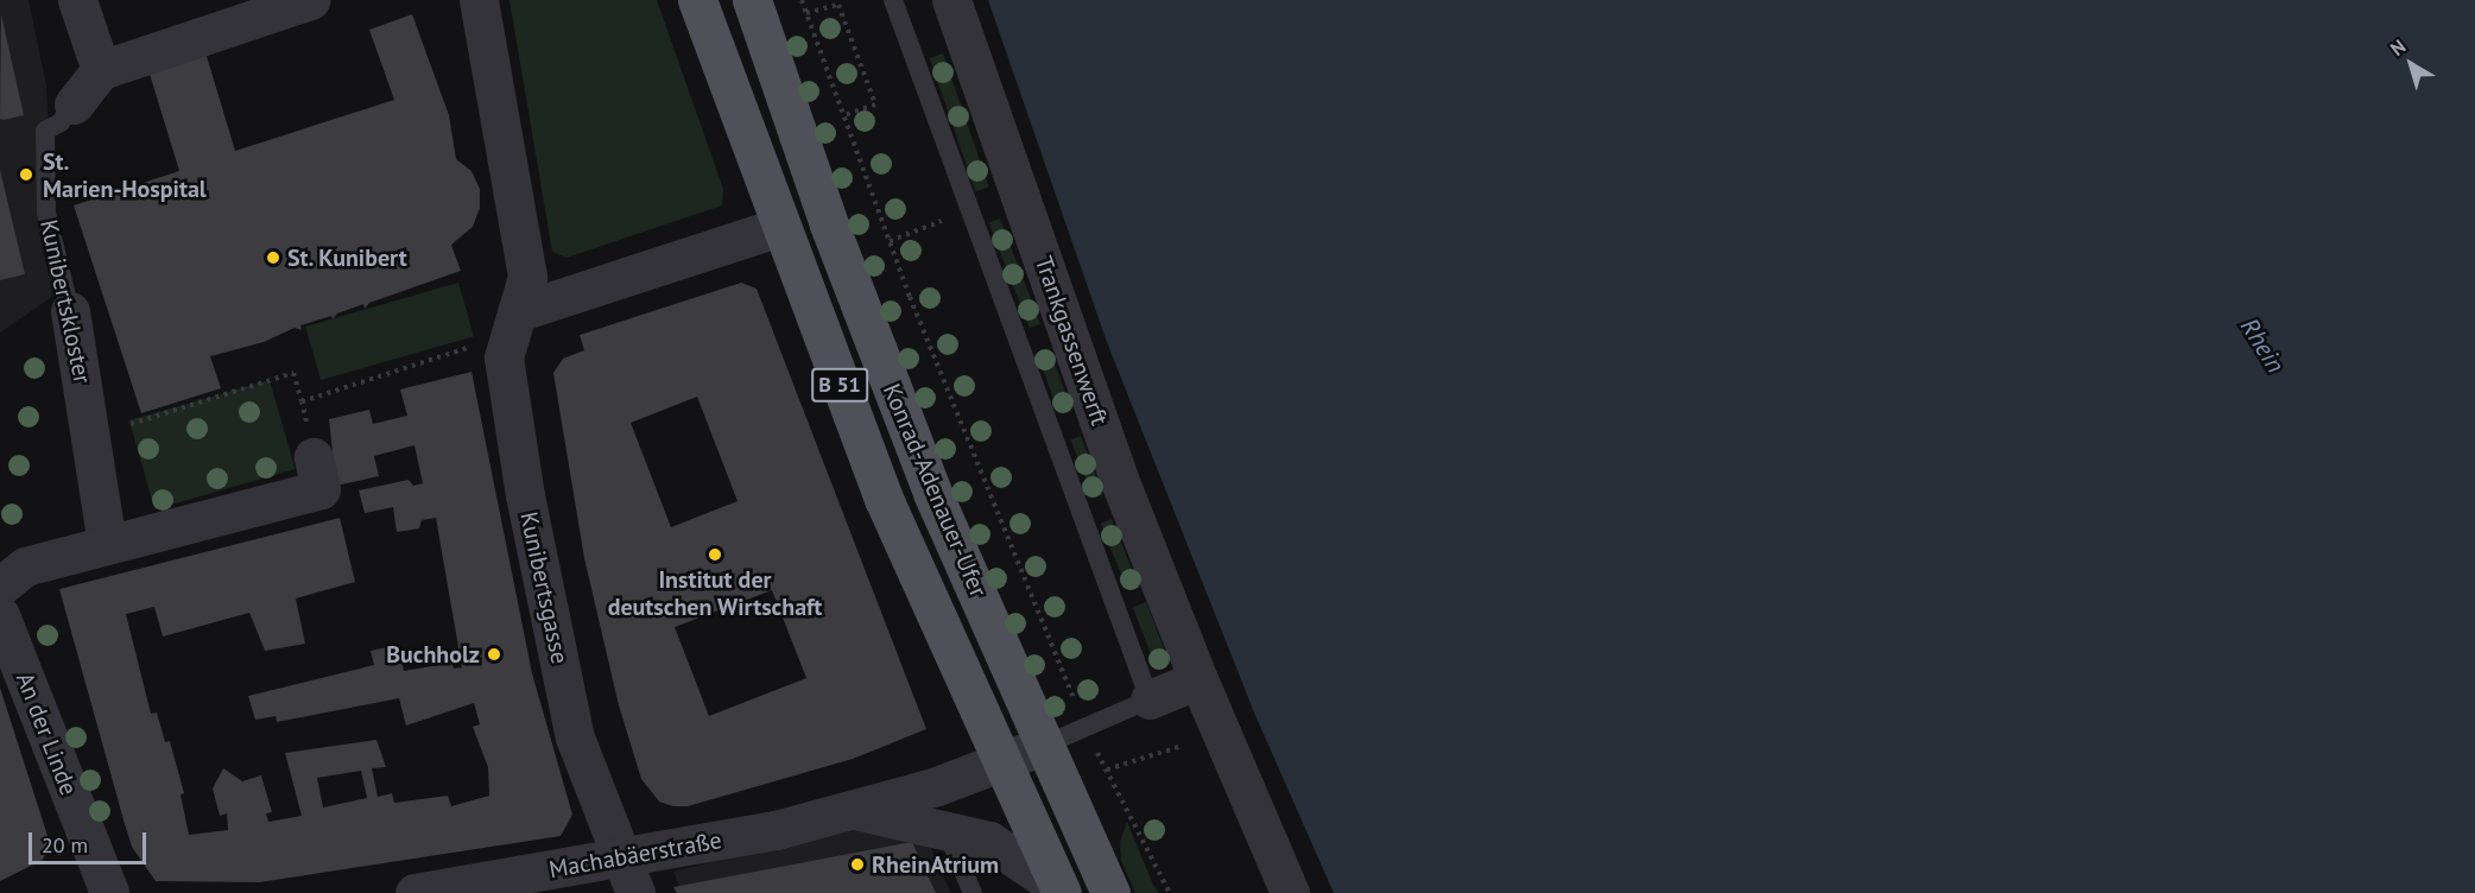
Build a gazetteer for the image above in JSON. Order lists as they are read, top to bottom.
{
  "streets": {
    "main road": ["B 51", "Konrad-Adenauer-Ufer"],
    "street": [
      "Kunibertskloster",
      "Trankgassenwerft",
      "Kunibertsgasse",
      "An der Linde",
      "Machabäerstraße"
    ]
  },
  "crossings": [
    ["Konrad-Adenauer-Ufer", "Machabäerstraße"],
    ["Kunibertsgasse", "Machabäerstraße"]
  ],
  "water": ["Rhein"],
  "places": [
    "St. Marien-Hospital",
    "St. Kunibert",
    "Institut der deutschen Wirtschaft",
    "Buchholz",
    "RheinAtrium"
  ],
  "scale_bar": "20 m",
  "north": "top left"
}
